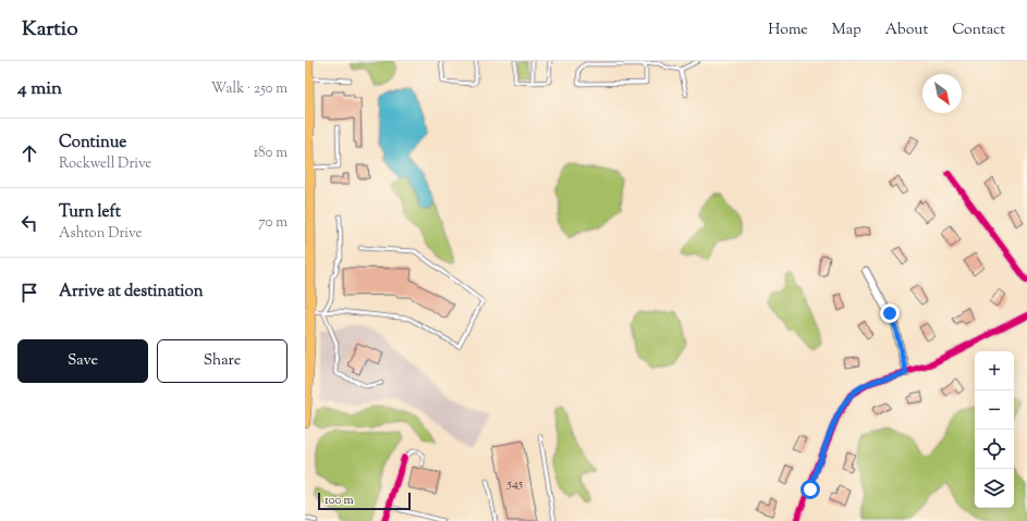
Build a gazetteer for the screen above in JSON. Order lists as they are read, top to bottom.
{
  "house_numbers": ["545"],
  "scale_bar": "100 m",
  "north": "bottom right",
  "page": {
    "header": "Kartio",
    "nav": [
      "Home",
      "Map",
      "About",
      "Contact"
    ],
    "heading": ["4 min", "Walk · 250 m"],
    "list": [
      ["Continue", "Rockwell Drive", "180 m"],
      ["Turn left", "Ashton Drive", "70 m"],
      "Arrive at destination"
    ],
    "buttons": ["Save", "Share"],
    "map_buttons": ["+", "−"],
    "scale": "100 m"
  }
}
